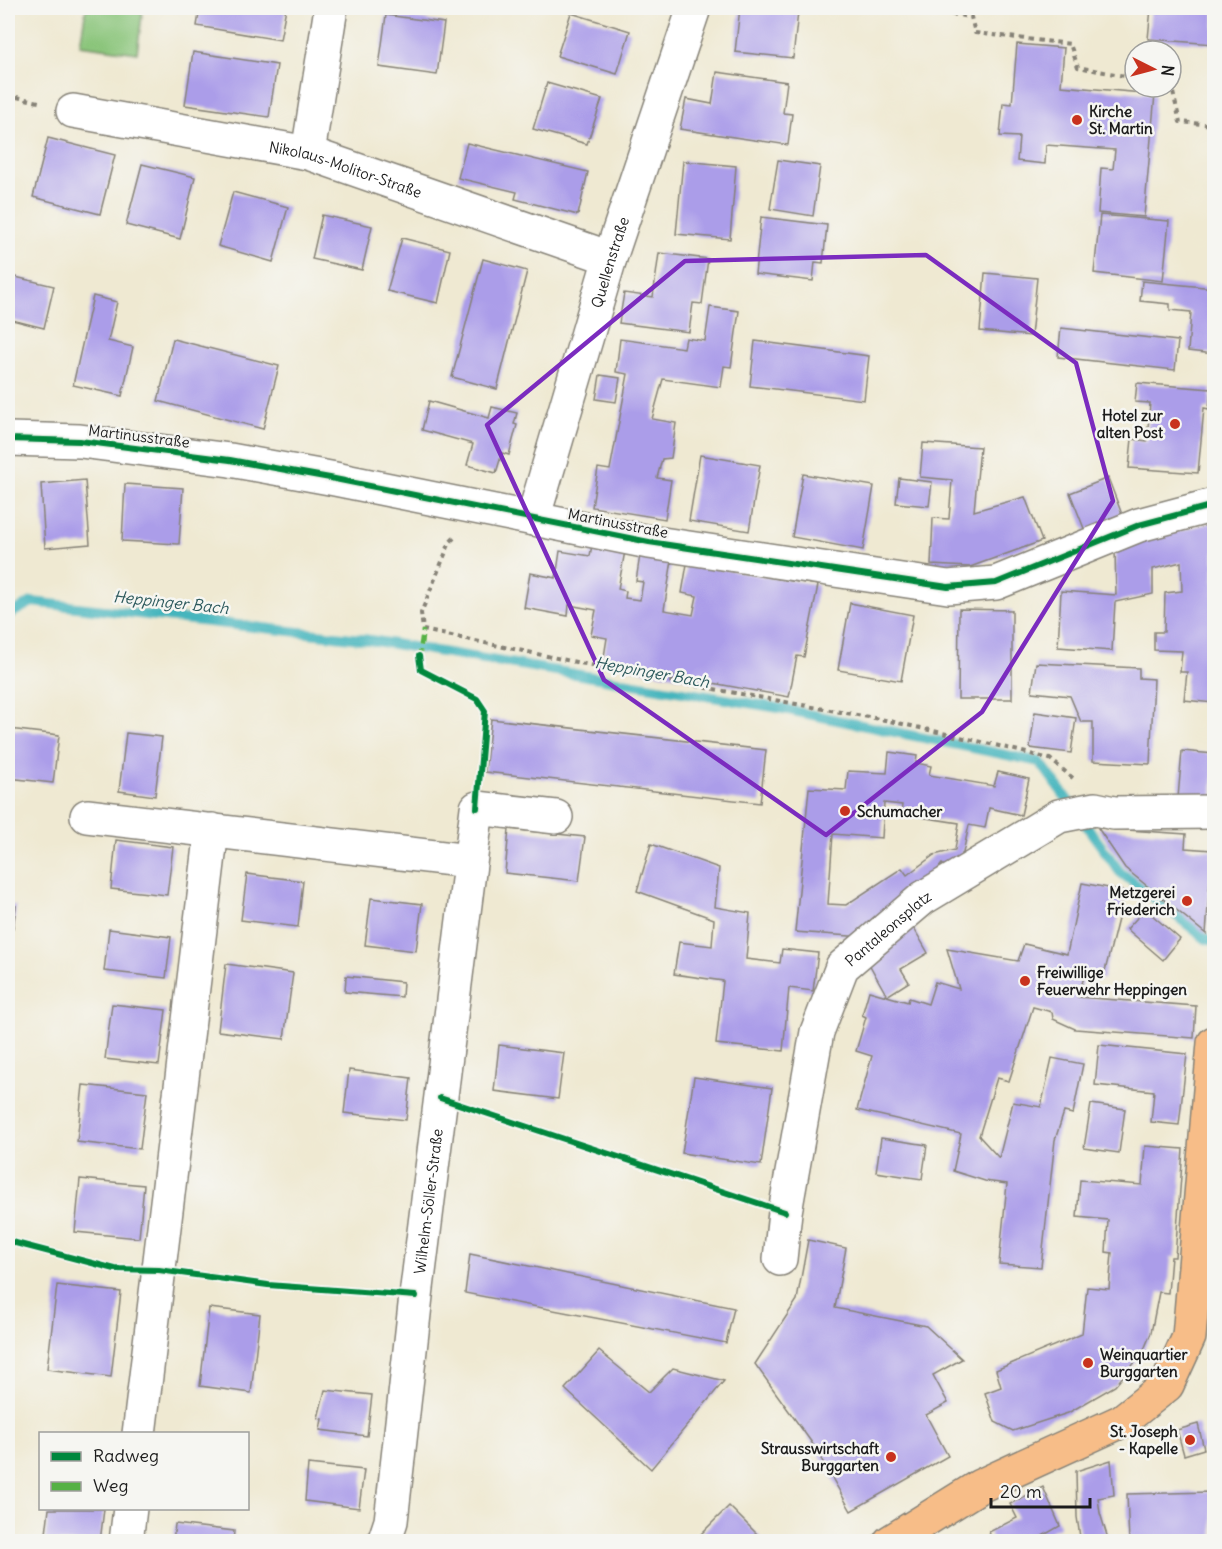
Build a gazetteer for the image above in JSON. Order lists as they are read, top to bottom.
{
  "streets": {
    "street": [
      "Nikolaus-Molitor-Straße",
      "Quellenstraße",
      "Martinusstraße",
      "Pantaleonsplatz",
      "Wilhelm-Söller-Straße"
    ]
  },
  "crossings": [
    ["Nikolaus-Molitor-Straße", "Quellenstraße"],
    ["Quellenstraße", "Martinusstraße"]
  ],
  "water": ["Heppinger Bach"],
  "places": [
    "Kirche St. Martin",
    "Hotel zur alten Post",
    "Schumacher",
    "Metzgerei Friederich",
    "Freiwillige Feuerwehr Heppingen",
    "Weinquartier Burggarten",
    "St. Joseph - Kapelle",
    "Strausswirtschaft Burggarten"
  ],
  "legend": ["Radweg", "Weg"],
  "scale_bar": "20 m",
  "north": "right"
}
